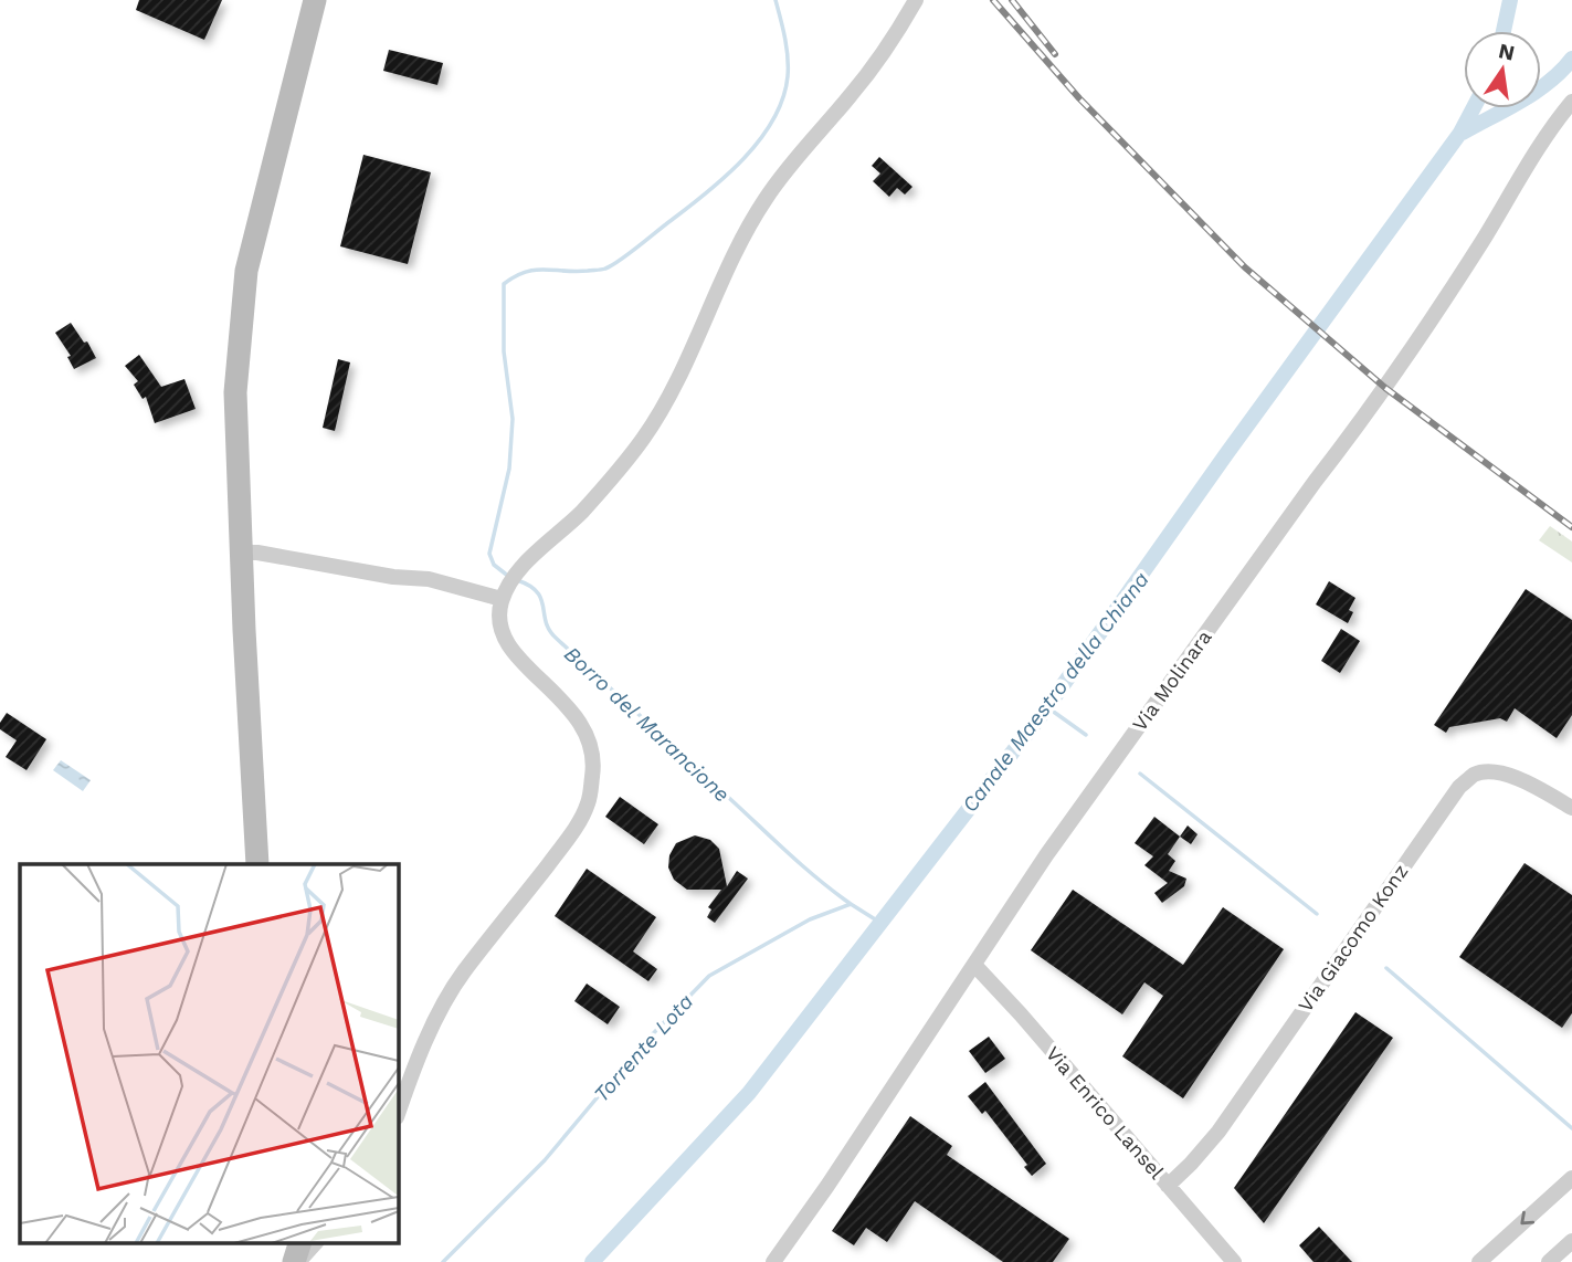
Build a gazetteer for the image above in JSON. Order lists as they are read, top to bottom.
{
  "streets": {
    "street": ["Via Molinara", "Via Giacomo Konz", "Via Enrico Lansel"]
  },
  "crossings": [
    ["Via Molinara", "Via Enrico Lansel"],
    ["Via Giacomo Konz", "Via Enrico Lansel"]
  ],
  "water": ["Canale Maestro della Chiana", "Borro del Marancione", "Torrente Lota"],
  "north": "top"
}
